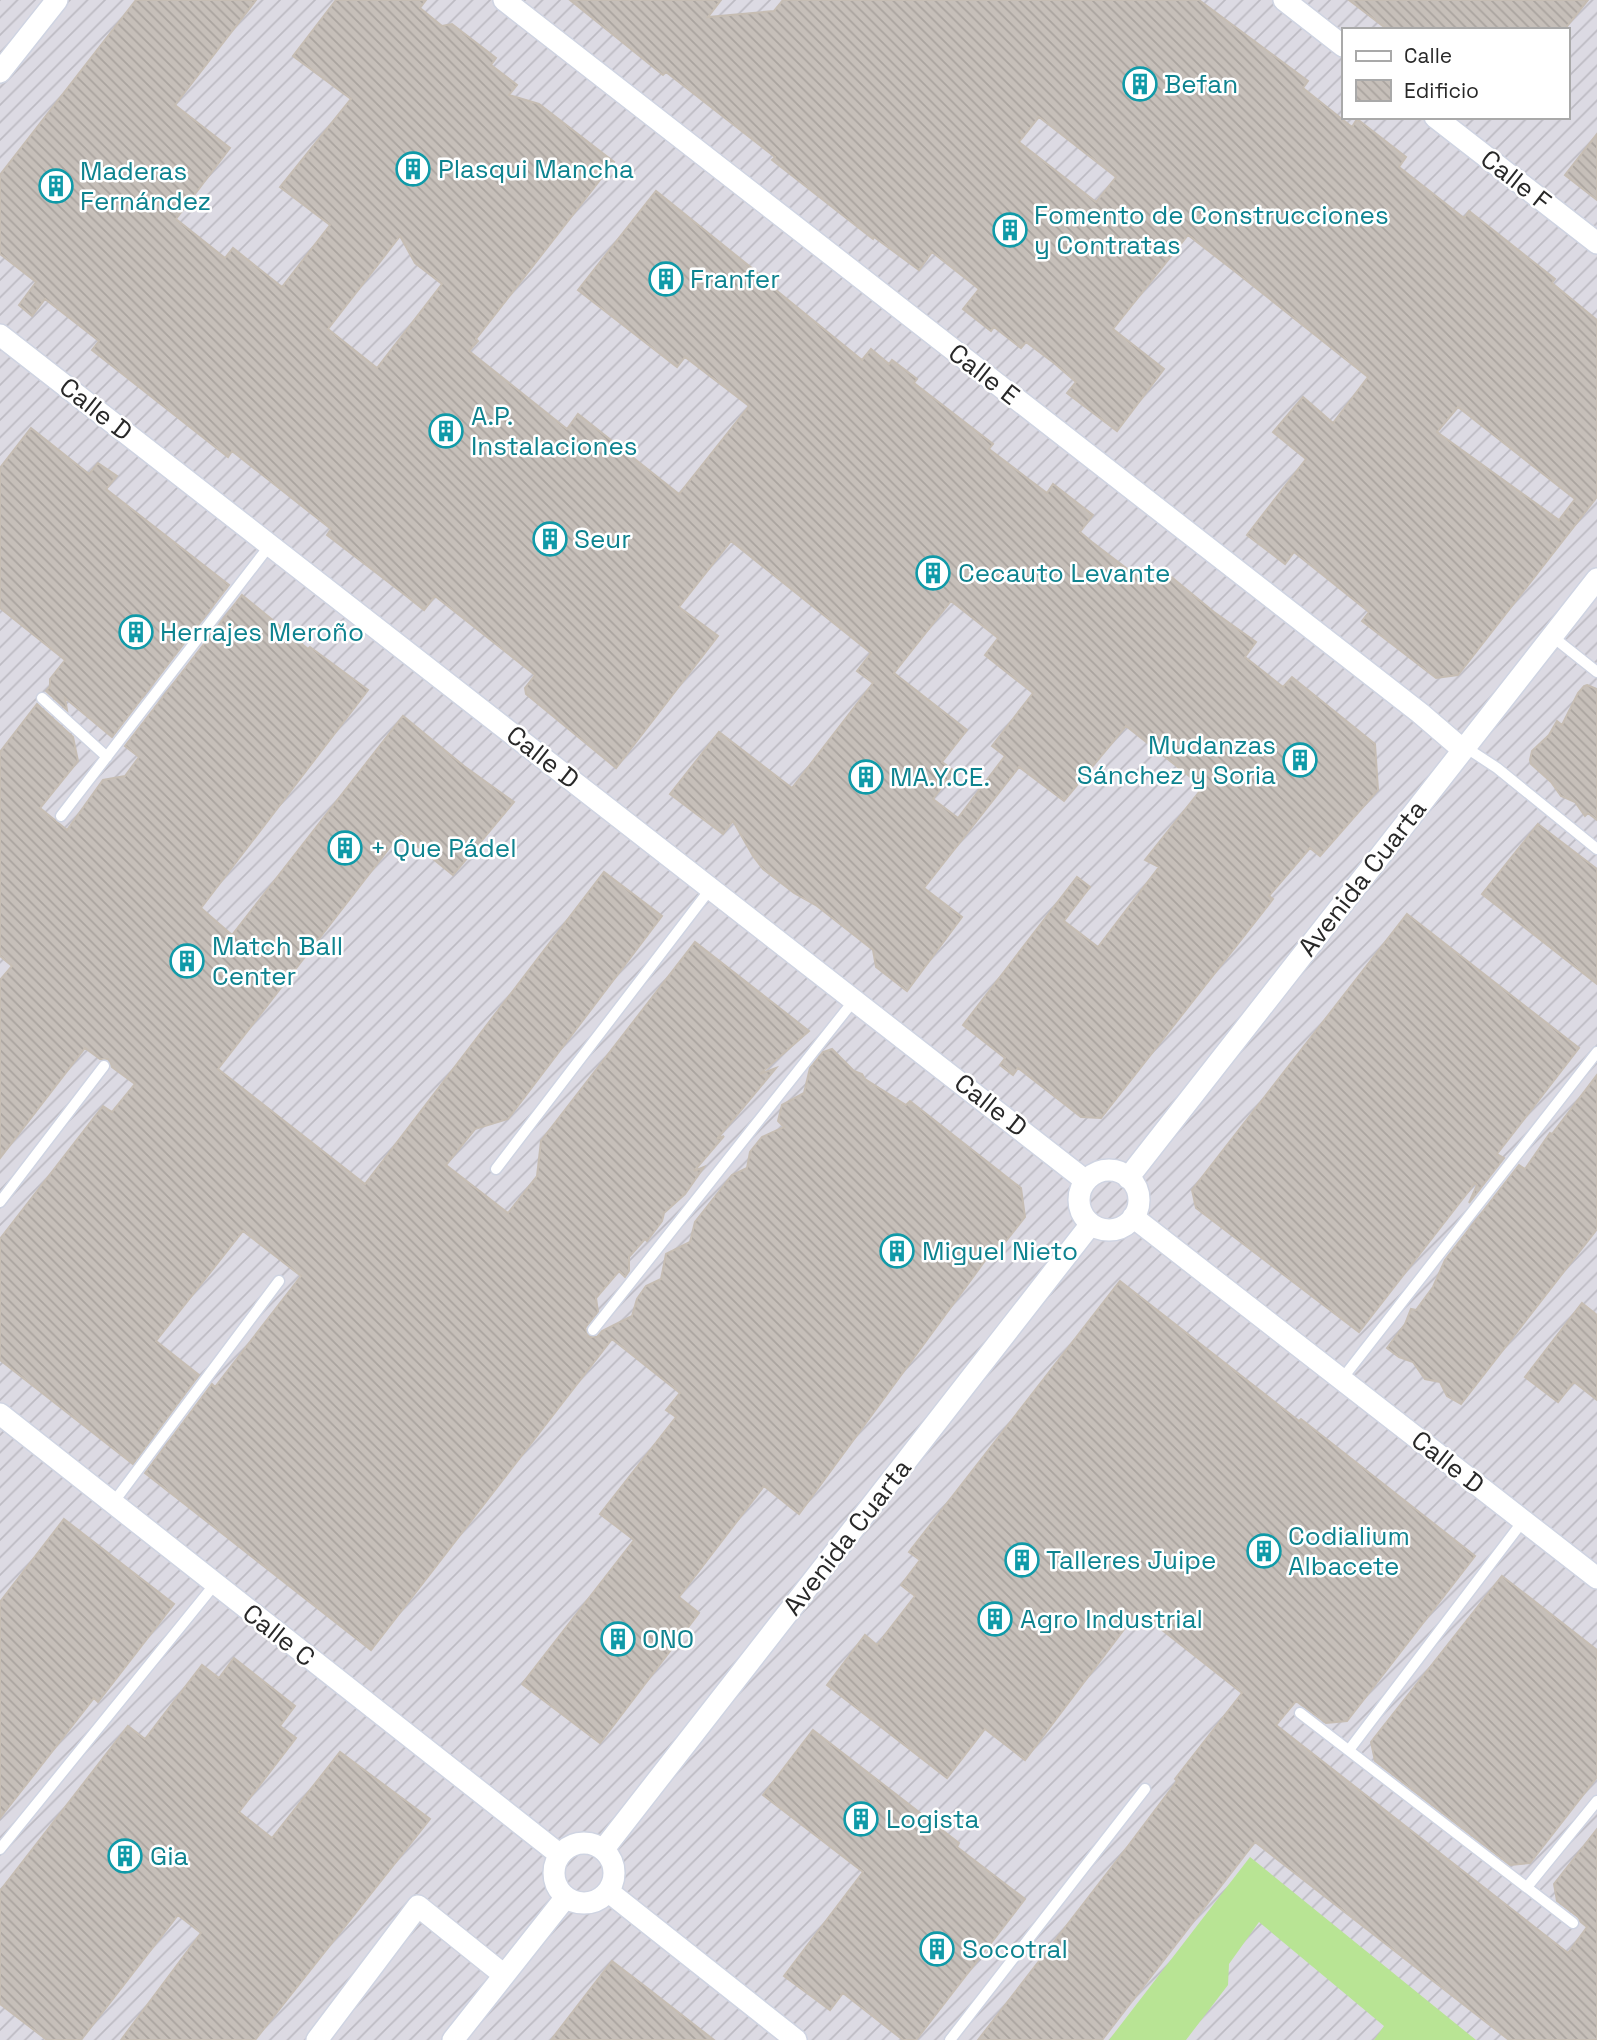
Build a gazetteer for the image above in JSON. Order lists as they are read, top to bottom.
{
  "streets": {
    "street": [
      "Calle F",
      "Calle E",
      "Calle D",
      "Avenida Cuarta",
      "Calle C"
    ]
  },
  "crossings": [
    ["Calle E", "Avenida Cuarta"],
    ["Calle D", "Avenida Cuarta"],
    ["Avenida Cuarta", "Calle C"]
  ],
  "places": {
    "building": [
      "Befan",
      "Plasqui Mancha",
      "Maderas Fernández",
      "Fomento de Construcciones y Contratas",
      "Franfer",
      "A.P. Instalaciones",
      "Seur",
      "Cecauto Levante",
      "Herrajes Meroño",
      "Mudanzas Sánchez y Soria",
      "MA.Y.CE.",
      "+ Que Pádel",
      "Match Ball Center",
      "Miguel Nieto",
      "Codialium Albacete",
      "Talleres Juipe",
      "Agro Industrial",
      "ONO",
      "Logista",
      "Gia",
      "Socotral"
    ]
  },
  "legend": ["Calle", "Edificio"]
}
